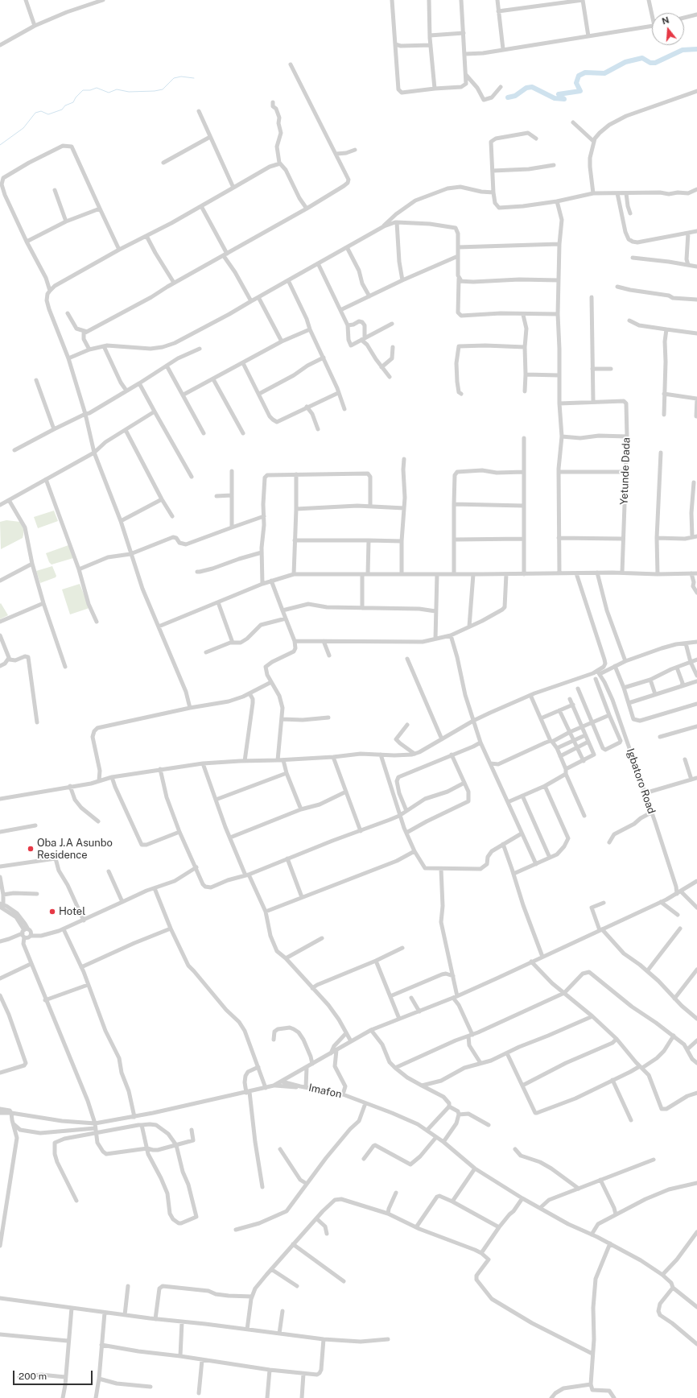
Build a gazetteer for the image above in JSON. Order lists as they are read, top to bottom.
{
  "streets": {
    "street": ["Yetunde Dada", "Igbatoro Road", "Imafon"]
  },
  "places": ["Oba J.A Asunbo Residence", "Hotel"],
  "scale_bar": "200 m",
  "north": "top"
}
